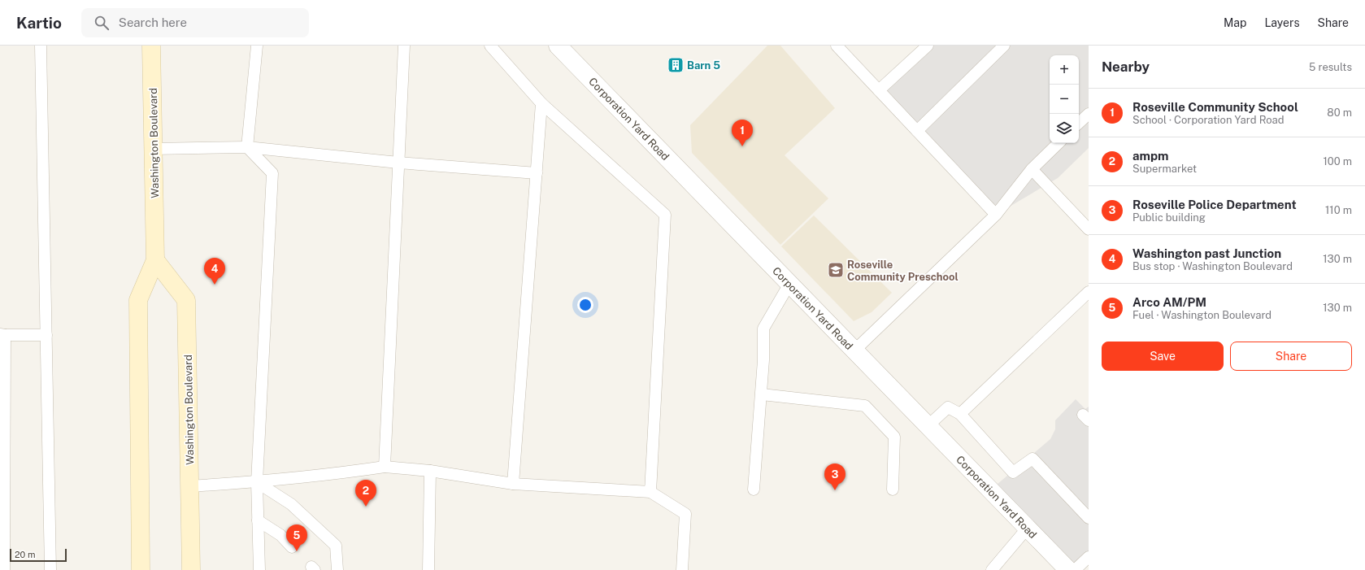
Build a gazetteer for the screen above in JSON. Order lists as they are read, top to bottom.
{
  "streets": {
    "main road": ["Washington Boulevard"],
    "street": ["Corporation Yard Road"]
  },
  "places": {
    "building": ["Barn 5"],
    "school or university": ["Roseville Community Preschool"]
  },
  "scale_bar": "20 m",
  "page": {
    "header": "Kartio",
    "search": "Search here",
    "nav": ["Map", "Layers", "Share"],
    "heading": ["Nearby", "5 results"],
    "map_buttons": ["+", "−"],
    "list": [
      {
        "mark": "1",
        "name": "Roseville Community School",
        "note": "School · Corporation Yard Road",
        "value": "80 m"
      },
      {
        "mark": "2",
        "name": "ampm",
        "note": "Supermarket",
        "value": "100 m"
      },
      {
        "mark": "3",
        "name": "Roseville Police Department",
        "note": "Public building",
        "value": "110 m"
      },
      {
        "mark": "4",
        "name": "Washington past Junction",
        "note": "Bus stop · Washington Boulevard",
        "value": "130 m"
      },
      {
        "mark": "5",
        "name": "Arco AM/PM",
        "note": "Fuel · Washington Boulevard",
        "value": "130 m"
      }
    ],
    "pins": [
      "1",
      "4",
      "3",
      "2",
      "5"
    ],
    "buttons": ["Save", "Share"],
    "scale": "20 m"
  }
}
